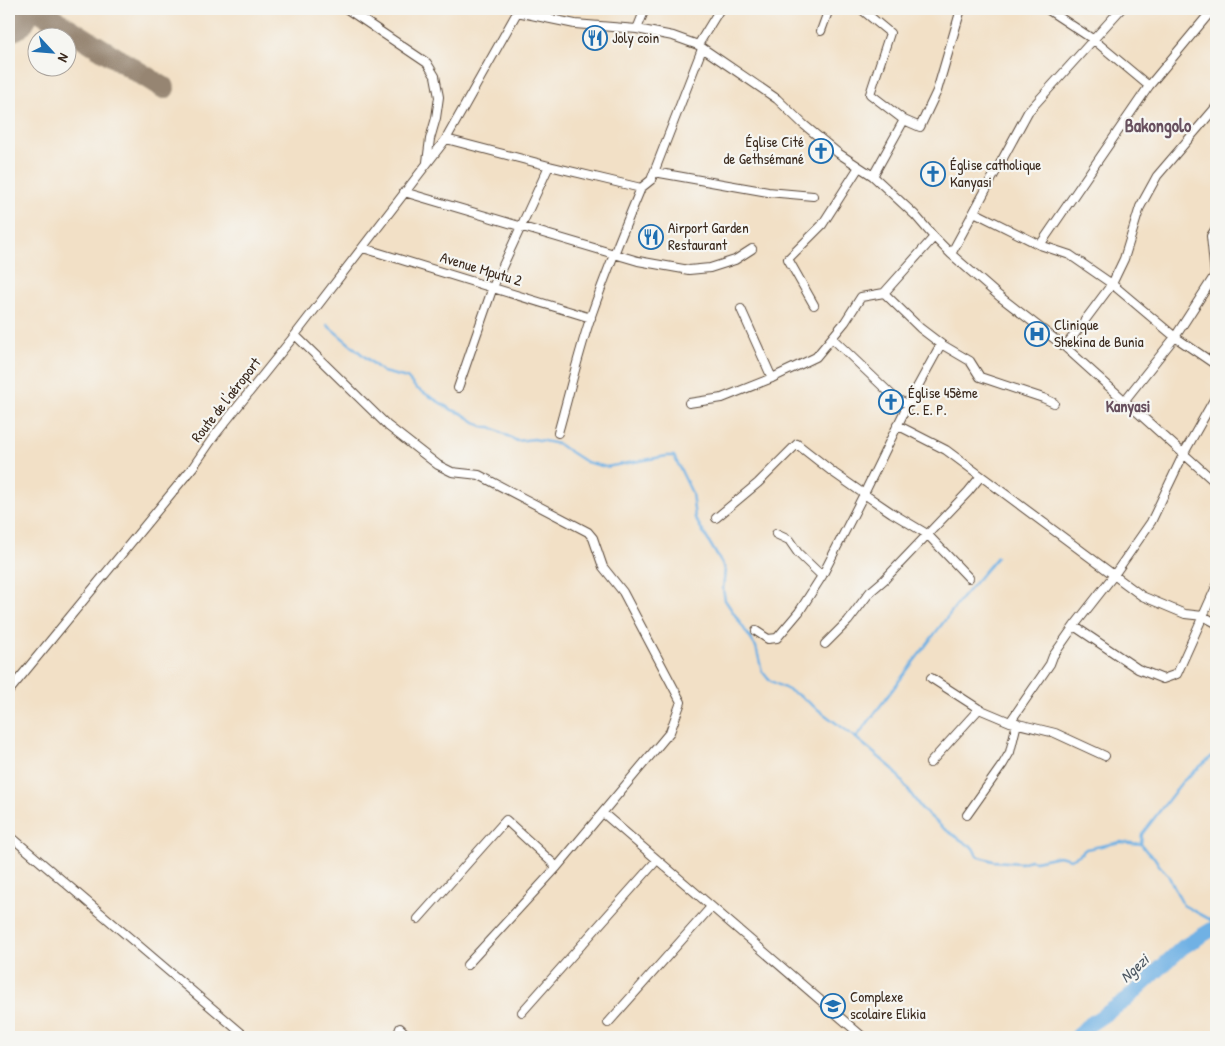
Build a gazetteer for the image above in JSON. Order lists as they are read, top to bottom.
{
  "streets": {
    "street": ["Avenue Mputu 2", "Route de l'aéroport"]
  },
  "crossings": [
    ["Avenue Mputu 2", "Route de l'aéroport"]
  ],
  "districts": ["Bakongolo", "Kanyasi"],
  "water": ["Ngezi"],
  "places": {
    "restaurant": ["Joly coin", "Airport Garden Restaurant"],
    "church": ["Église Cité de Gethsémané", "Église catholique Kanyasi", "Église 45ème C. E. P."],
    "hospital": ["Clinique Shekina de Bunia"],
    "school or university": ["Complexe scolaire Elikia"]
  },
  "north": "bottom right"
}
